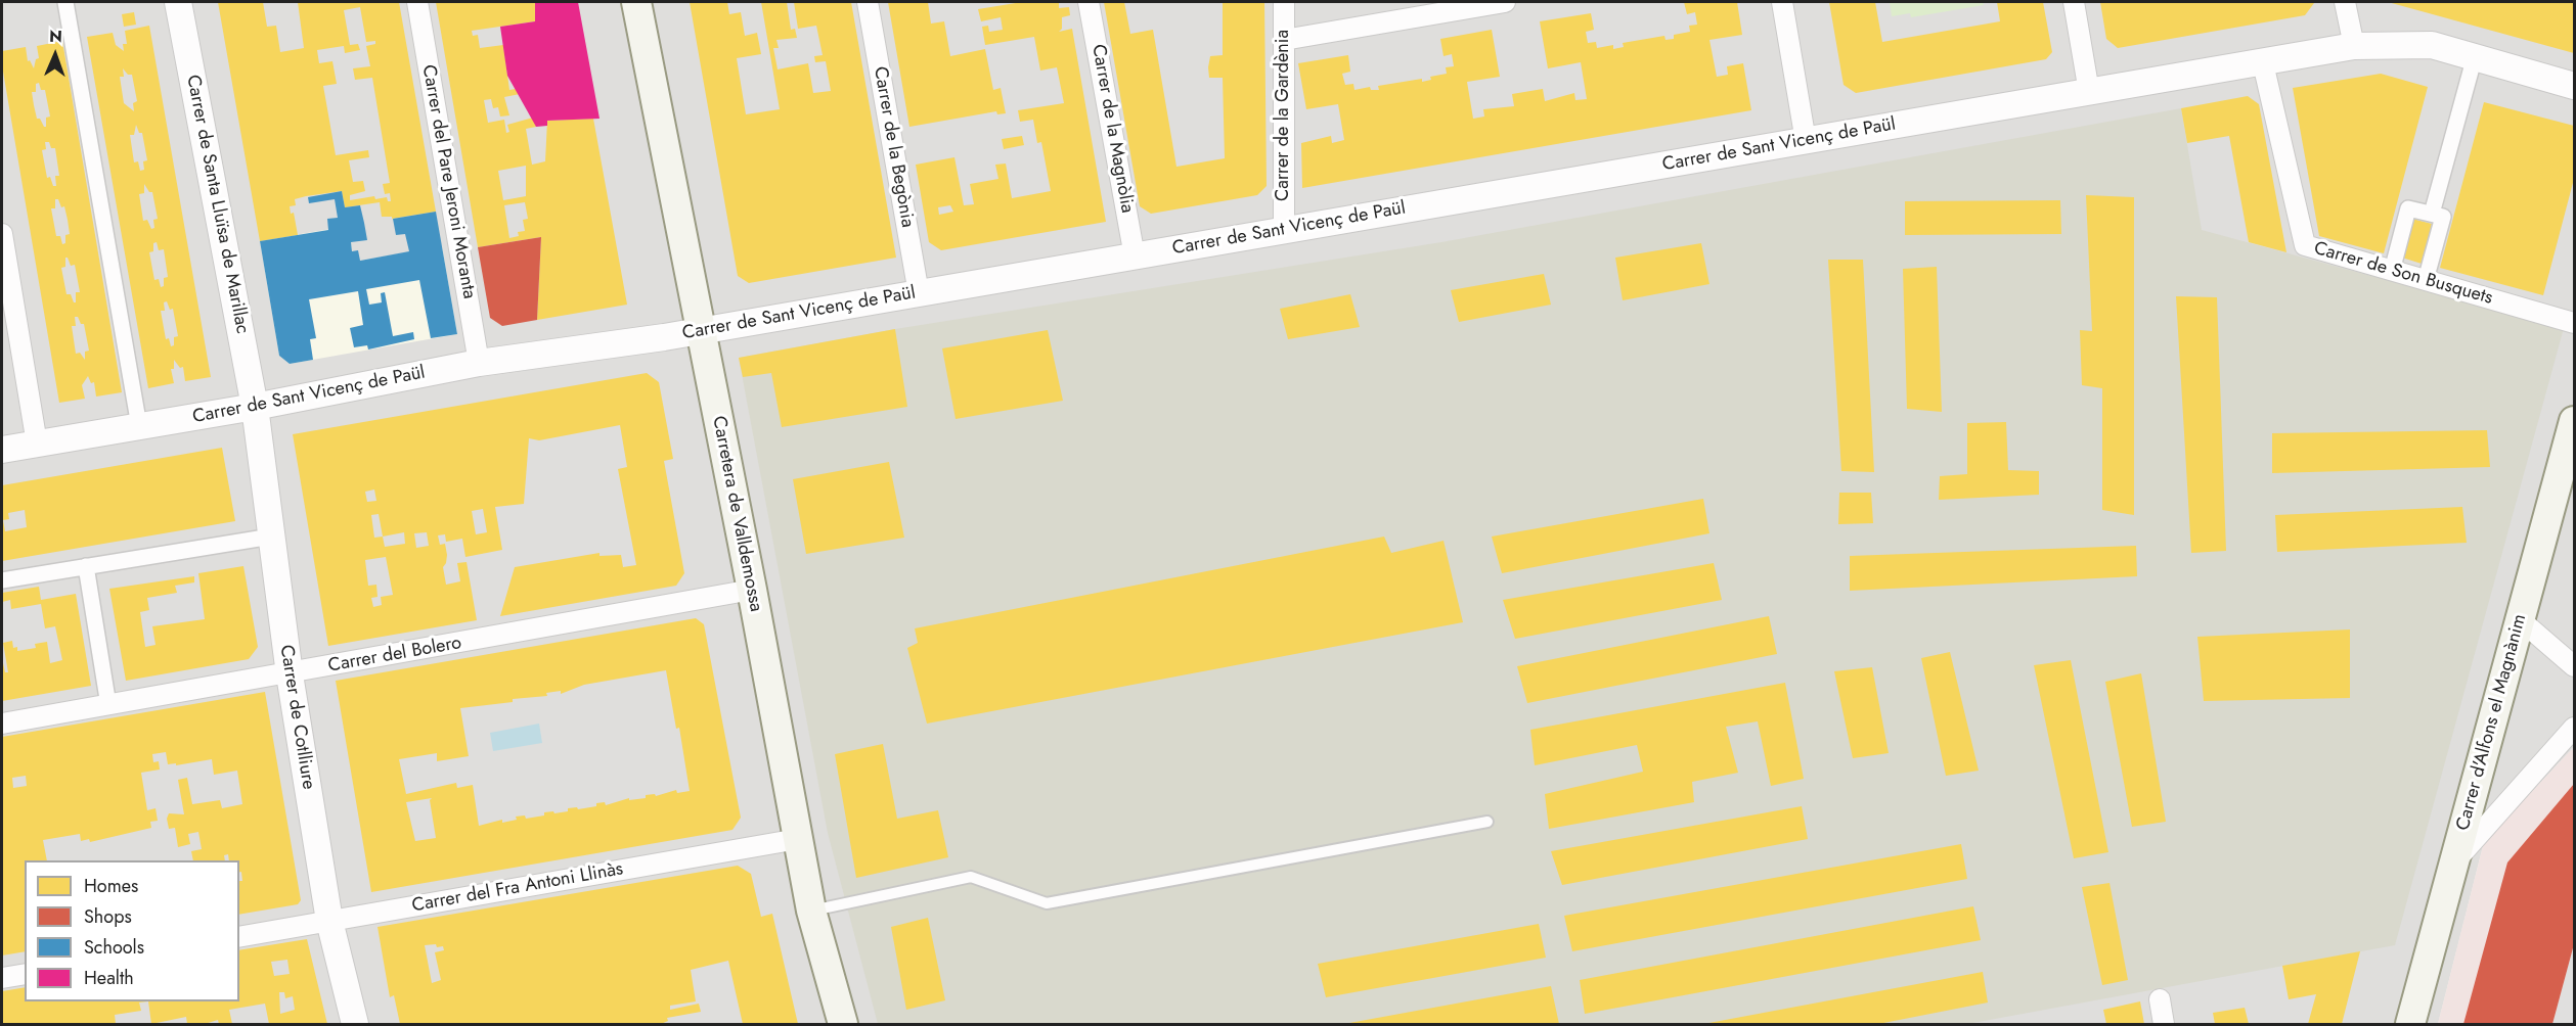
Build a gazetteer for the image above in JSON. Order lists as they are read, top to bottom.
{
  "streets": {
    "main road": ["Carretera de Valldemossa", "Carrer d'Alfons el Magnànim"],
    "street": [
      "Carrer de la Gardènia",
      "Carrer de la Magnòlia",
      "Carrer de Sant Vicenç de Paül",
      "Carrer de la Begònia",
      "Carrer del Pare Jeroni Moranta",
      "Carrer de Santa Lluïsa de Marillac",
      "Carrer de Son Busquets",
      "Carrer del Bolero",
      "Carrer de Cotlliure",
      "Carrer del Fra Antoni Llinàs"
    ]
  },
  "crossings": [
    ["Carrer de la Gardènia", "Carrer de Sant Vicenç de Paül"],
    ["Carrer de la Magnòlia", "Carrer de Sant Vicenç de Paül"],
    ["Carrer de Sant Vicenç de Paül", "Carrer de la Begònia"],
    ["Carrer de Sant Vicenç de Paül", "Carrer del Pare Jeroni Moranta"],
    ["Carrer de Sant Vicenç de Paül", "Carrer de Santa Lluïsa de Marillac"],
    ["Carrer de Sant Vicenç de Paül", "Carrer de Son Busquets"],
    ["Carrer de Sant Vicenç de Paül", "Carretera de Valldemossa"],
    ["Carrer de Sant Vicenç de Paül", "Carrer de Cotlliure"],
    ["Carrer de Santa Lluïsa de Marillac", "Carrer de Cotlliure"],
    ["Carretera de Valldemossa", "Carrer del Bolero"],
    ["Carretera de Valldemossa", "Carrer del Fra Antoni Llinàs"],
    ["Carrer del Bolero", "Carrer de Cotlliure"],
    ["Carrer de Cotlliure", "Carrer del Fra Antoni Llinàs"]
  ],
  "legend": [
    "Homes",
    "Shops",
    "Schools",
    "Health"
  ],
  "north": "top"
}
